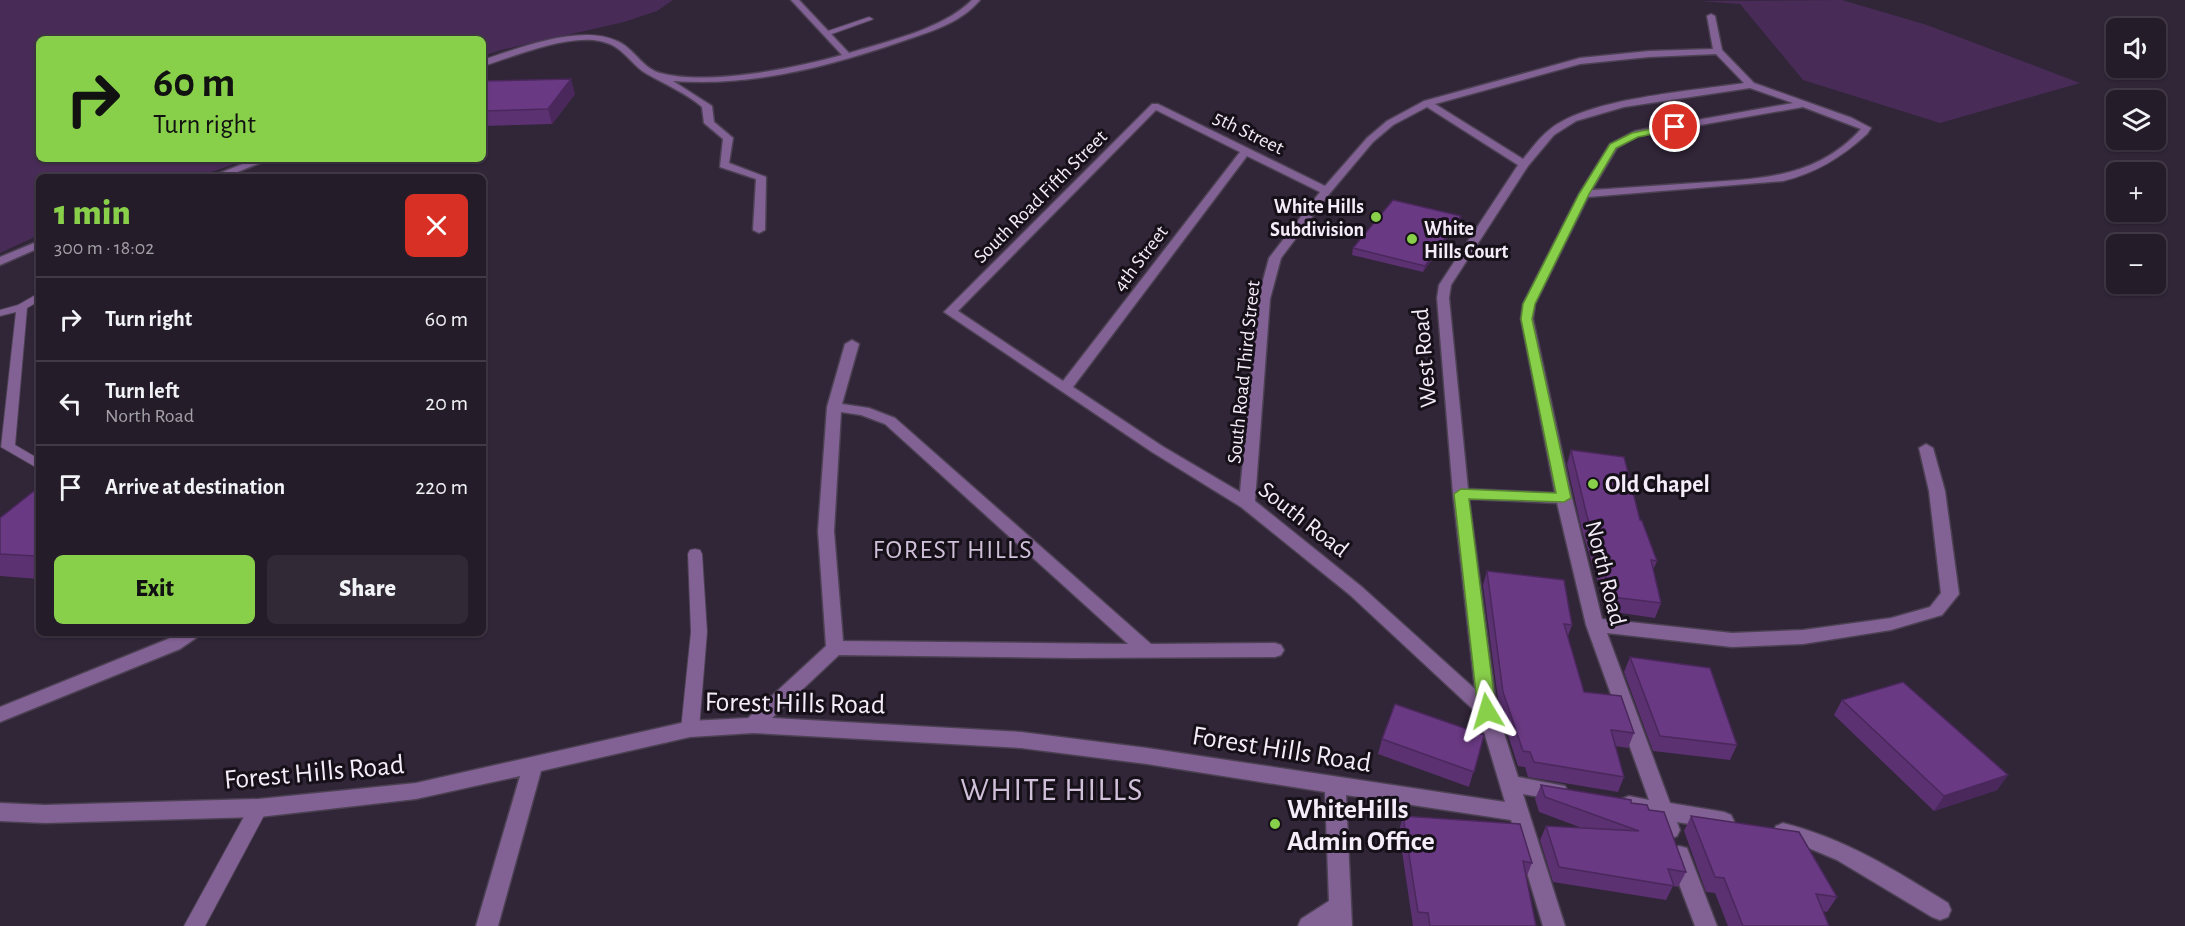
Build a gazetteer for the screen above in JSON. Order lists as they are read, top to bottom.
{
  "streets": {
    "street": [
      "5th Street",
      "South Road Fifth Street",
      "4th Street",
      "West Road",
      "South Road Third Street",
      "South Road",
      "North Road",
      "Forest Hills Road"
    ]
  },
  "crossings": [
    ["5th Street", "South Road Fifth Street"],
    ["5th Street", "4th Street"],
    ["5th Street", "South Road Third Street"],
    ["South Road Fifth Street", "South Road"],
    ["4th Street", "South Road"],
    ["West Road", "South Road"],
    ["West Road", "Forest Hills Road"],
    ["South Road Third Street", "South Road"]
  ],
  "districts": ["FOREST HILLS", "WHITE HILLS"],
  "places": [
    "White Hills Subdivision",
    "White Hills Court",
    "Old Chapel",
    "WhiteHills Admin Office"
  ],
  "page": {
    "map_buttons": ["+", "−"],
    "turn": ["60 m", "Turn right"],
    "heading": ["1 min", "300 m · 18:02"],
    "list": [
      {
        "name": "Turn right",
        "value": "60 m"
      },
      {
        "name": "Turn left",
        "note": "North Road",
        "value": "20 m"
      },
      {
        "name": "Arrive at destination",
        "value": "220 m"
      }
    ],
    "buttons": ["Exit", "Share"]
  }
}
